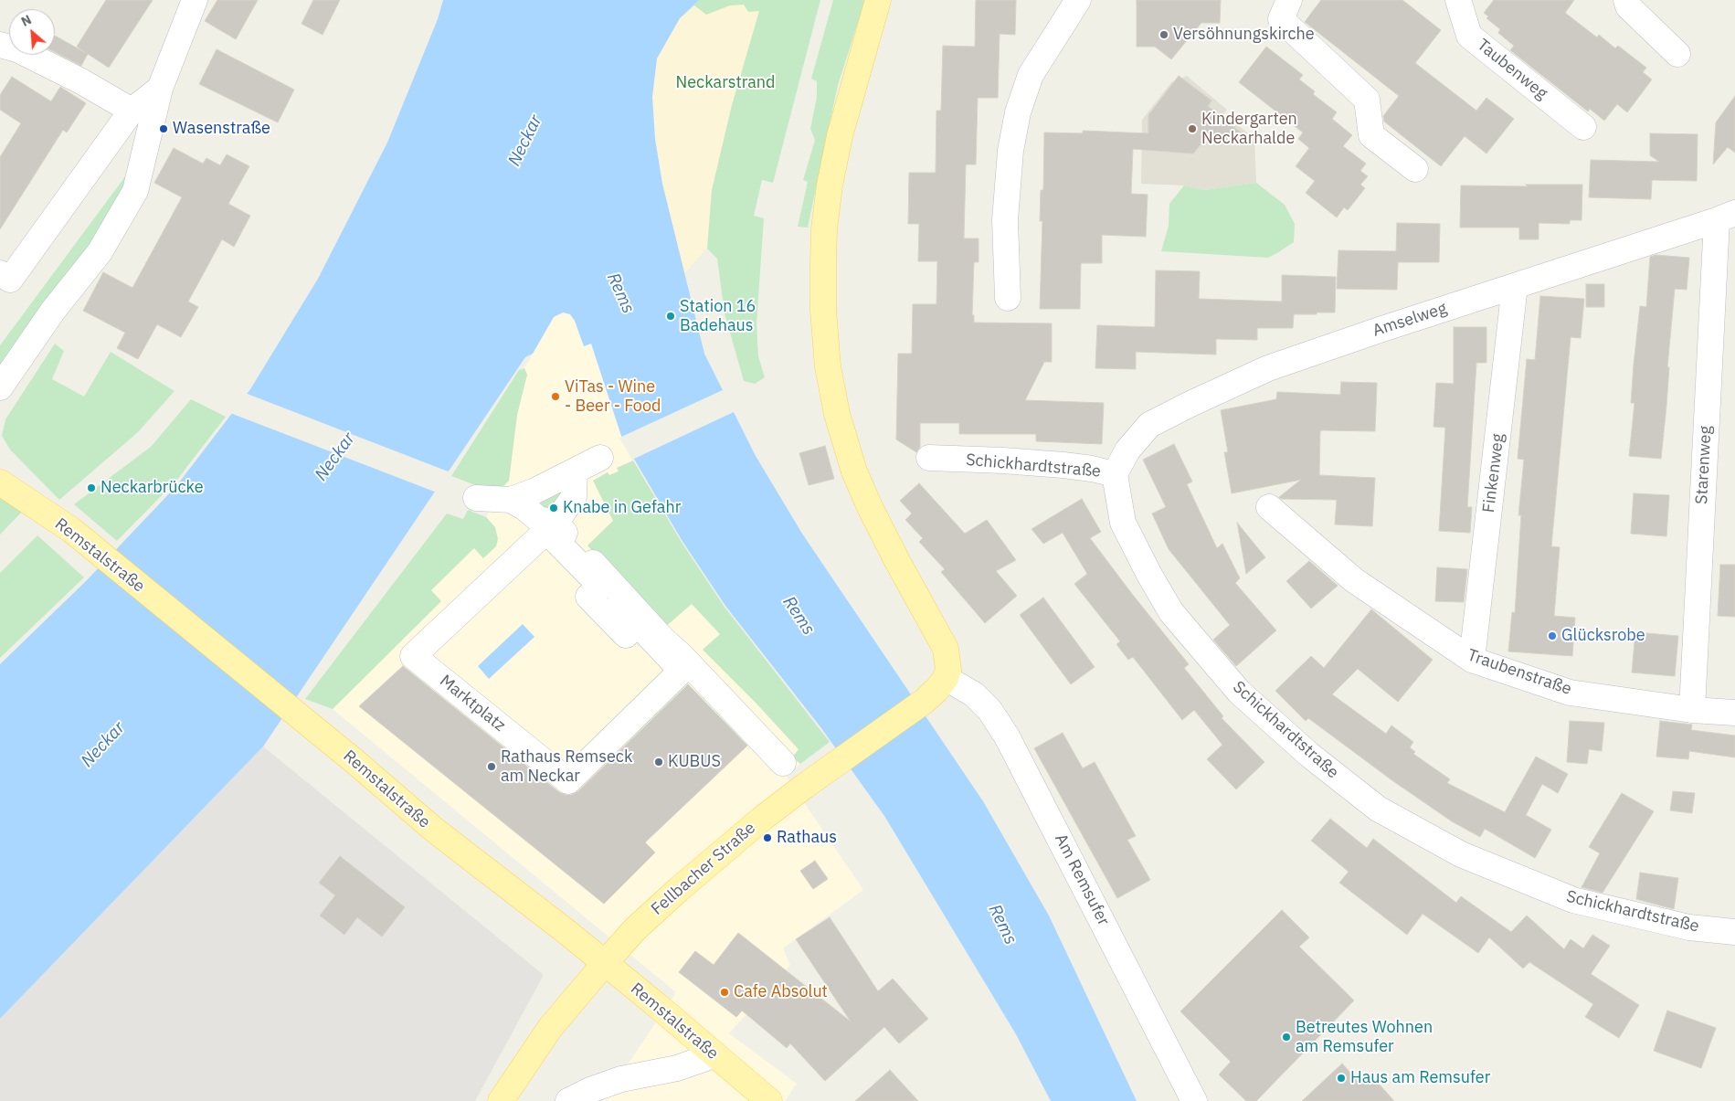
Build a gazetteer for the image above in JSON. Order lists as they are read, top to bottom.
{
  "streets": {
    "main road": ["Remstalstraße", "Fellbacher Straße"],
    "street": [
      "Taubenweg",
      "Amselweg",
      "Starenweg",
      "Schickhardtstraße",
      "Finkenweg",
      "Traubenstraße",
      "Marktplatz",
      "Am Remsufer"
    ]
  },
  "crossings": [
    ["Amselweg", "Starenweg"],
    ["Amselweg", "Schickhardtstraße"],
    ["Amselweg", "Finkenweg"],
    ["Starenweg", "Traubenstraße"],
    ["Finkenweg", "Traubenstraße"],
    ["Remstalstraße", "Fellbacher Straße"],
    ["Fellbacher Straße", "Am Remsufer"]
  ],
  "water": ["Neckar", "Rems"],
  "parks": ["Neckarstrand"],
  "places": [
    "Versöhnungskirche",
    "Wasenstraße",
    "Kindergarten Neckarhalde",
    "Station 16 Badehaus",
    "ViTas - Wine - Beer - Food",
    "Neckarbrücke",
    "Knabe in Gefahr",
    "Glücksrobe",
    "KUBUS",
    "Rathaus Remseck am Neckar",
    "Rathaus",
    "Cafe Absolut",
    "Betreutes Wohnen am Remsufer",
    "Haus am Remsufer"
  ],
  "north": "top left"
}
